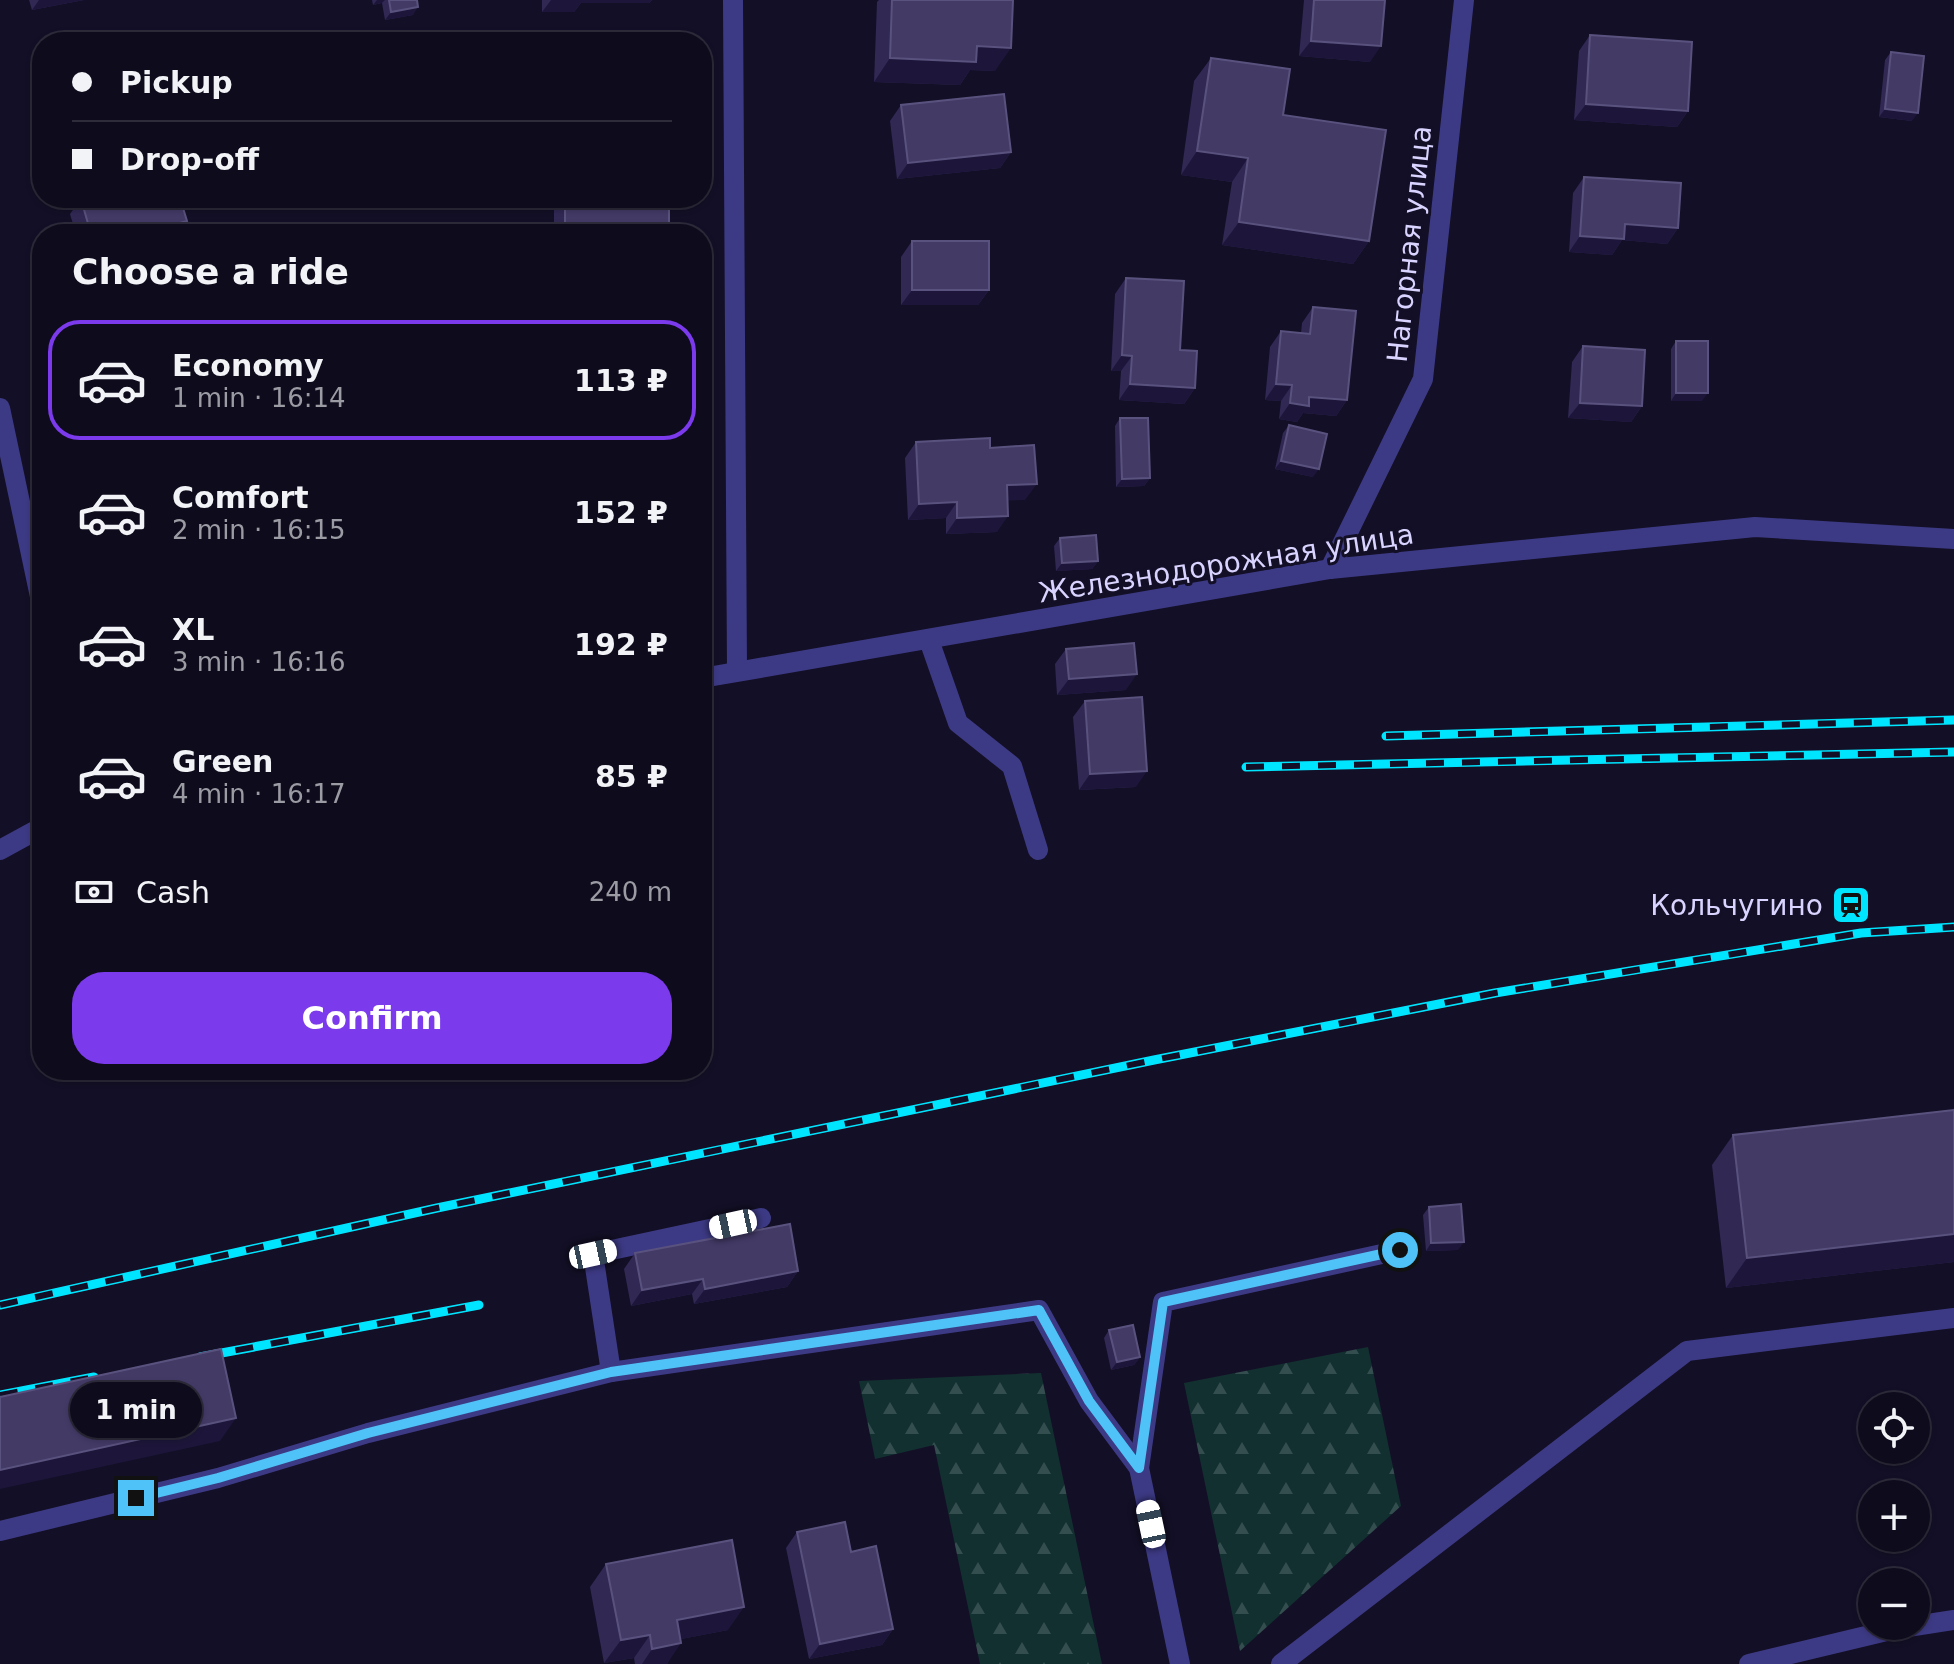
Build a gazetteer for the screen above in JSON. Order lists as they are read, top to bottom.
{
  "streets": {
    "street": ["Нагорная улица", "Железнодорожная улица"]
  },
  "crossings": [
    ["Нагорная улица", "Железнодорожная улица"]
  ],
  "places": {
    "station": ["Кольчугино"]
  },
  "page": {
    "banner": ["Pickup", "Drop-off"],
    "heading": "Choose a ride",
    "list": [
      {
        "name": "Economy",
        "note": "1 min · 16:14",
        "value": "113 ₽"
      },
      {
        "name": "Comfort",
        "note": "2 min · 16:15",
        "value": "152 ₽"
      },
      {
        "name": "XL",
        "note": "3 min · 16:16",
        "value": "192 ₽"
      },
      {
        "name": "Green",
        "note": "4 min · 16:17",
        "value": "85 ₽"
      }
    ],
    "pay": ["Cash", "240 m"],
    "buttons": "Confirm",
    "bubble": "1 min",
    "map_buttons": ["+", "−"]
  }
}
